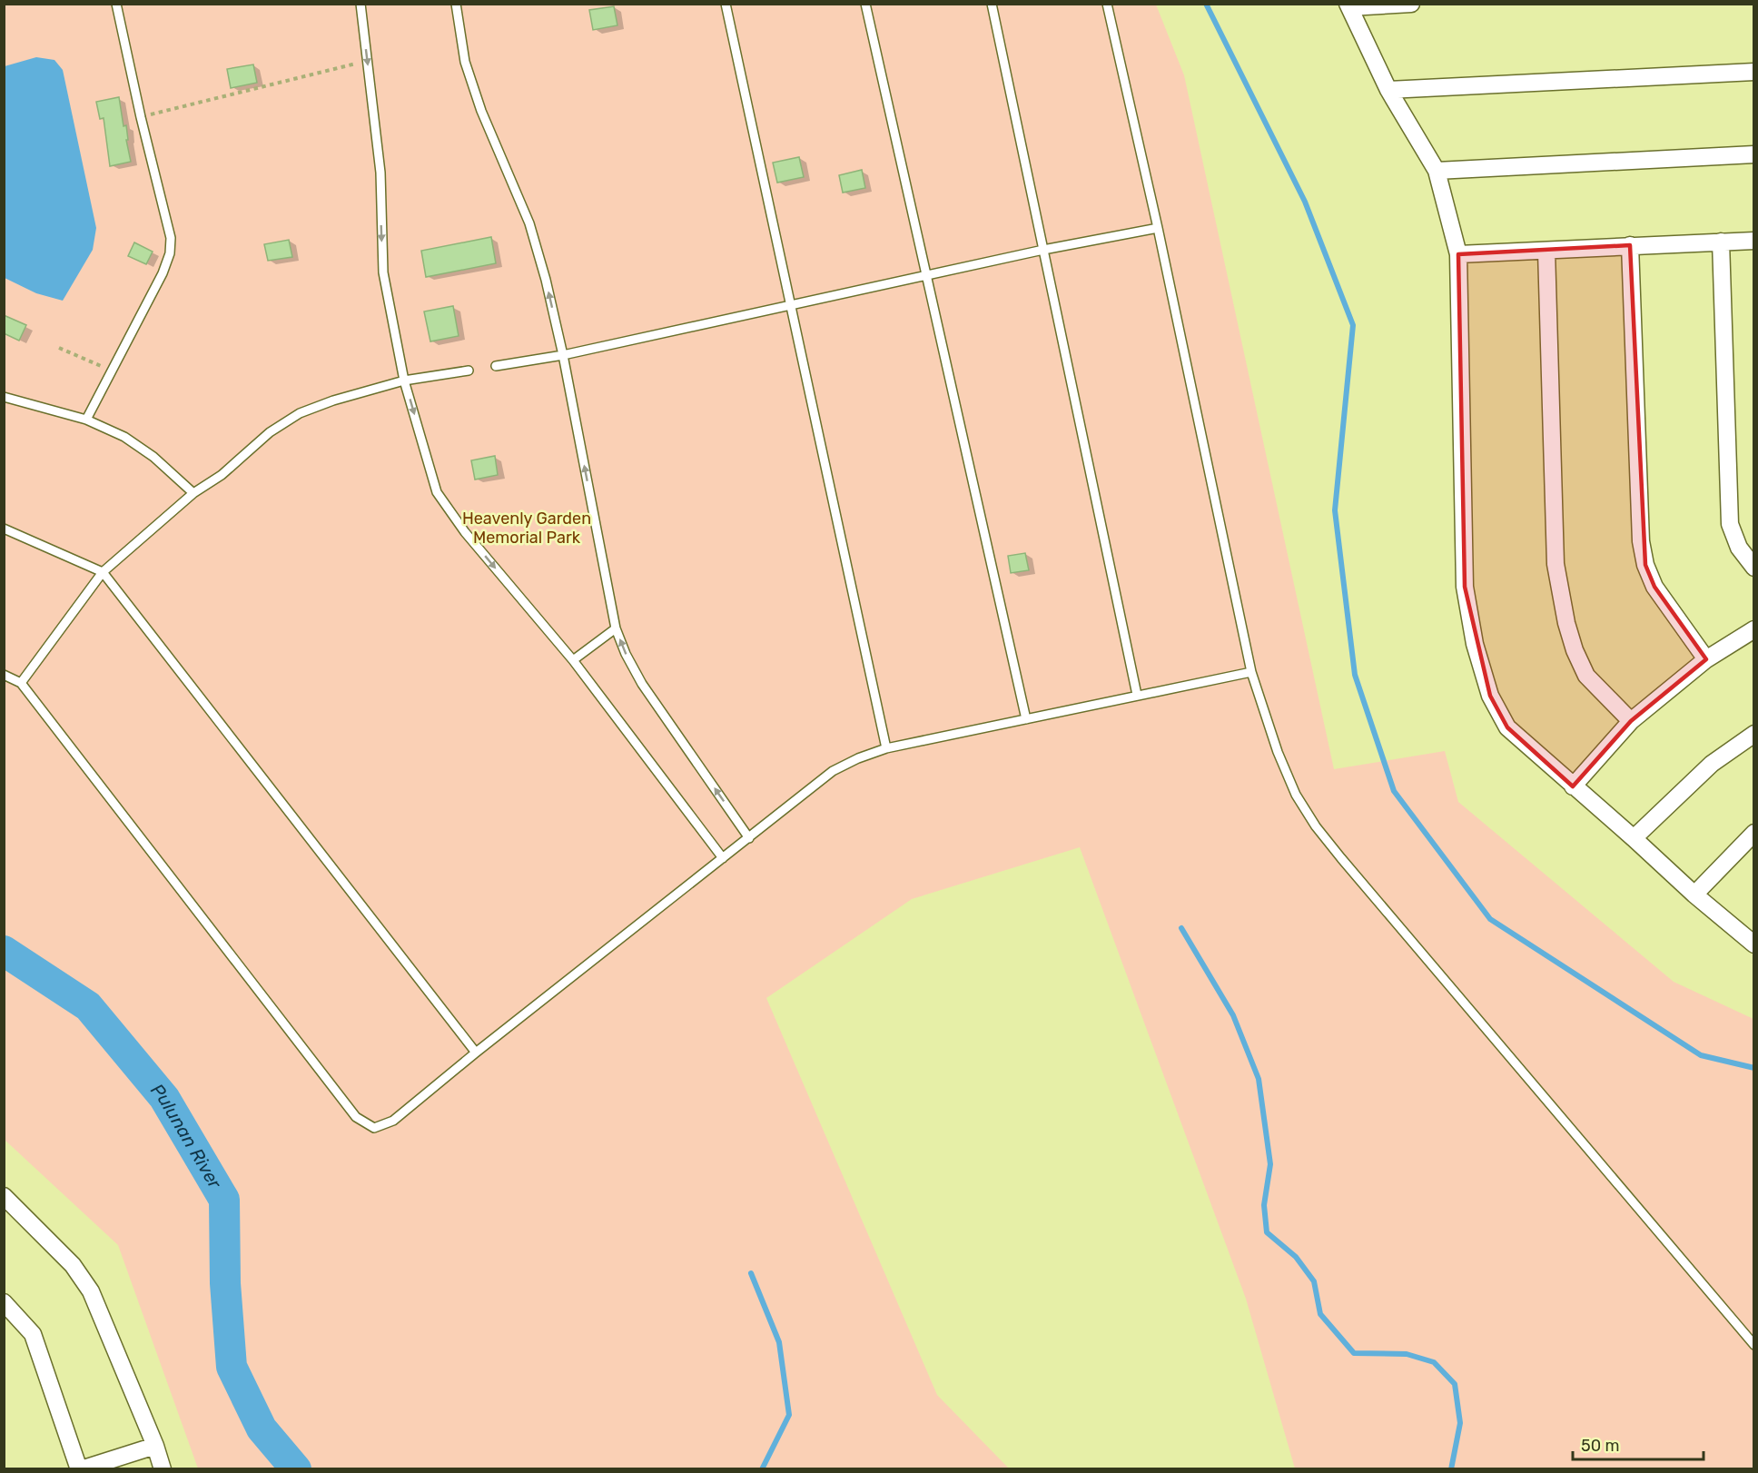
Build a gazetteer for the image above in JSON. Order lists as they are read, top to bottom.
{
  "water": ["Pulunan River"],
  "parks": ["Heavenly Garden Memorial Park"],
  "scale_bar": "50 m"
}
